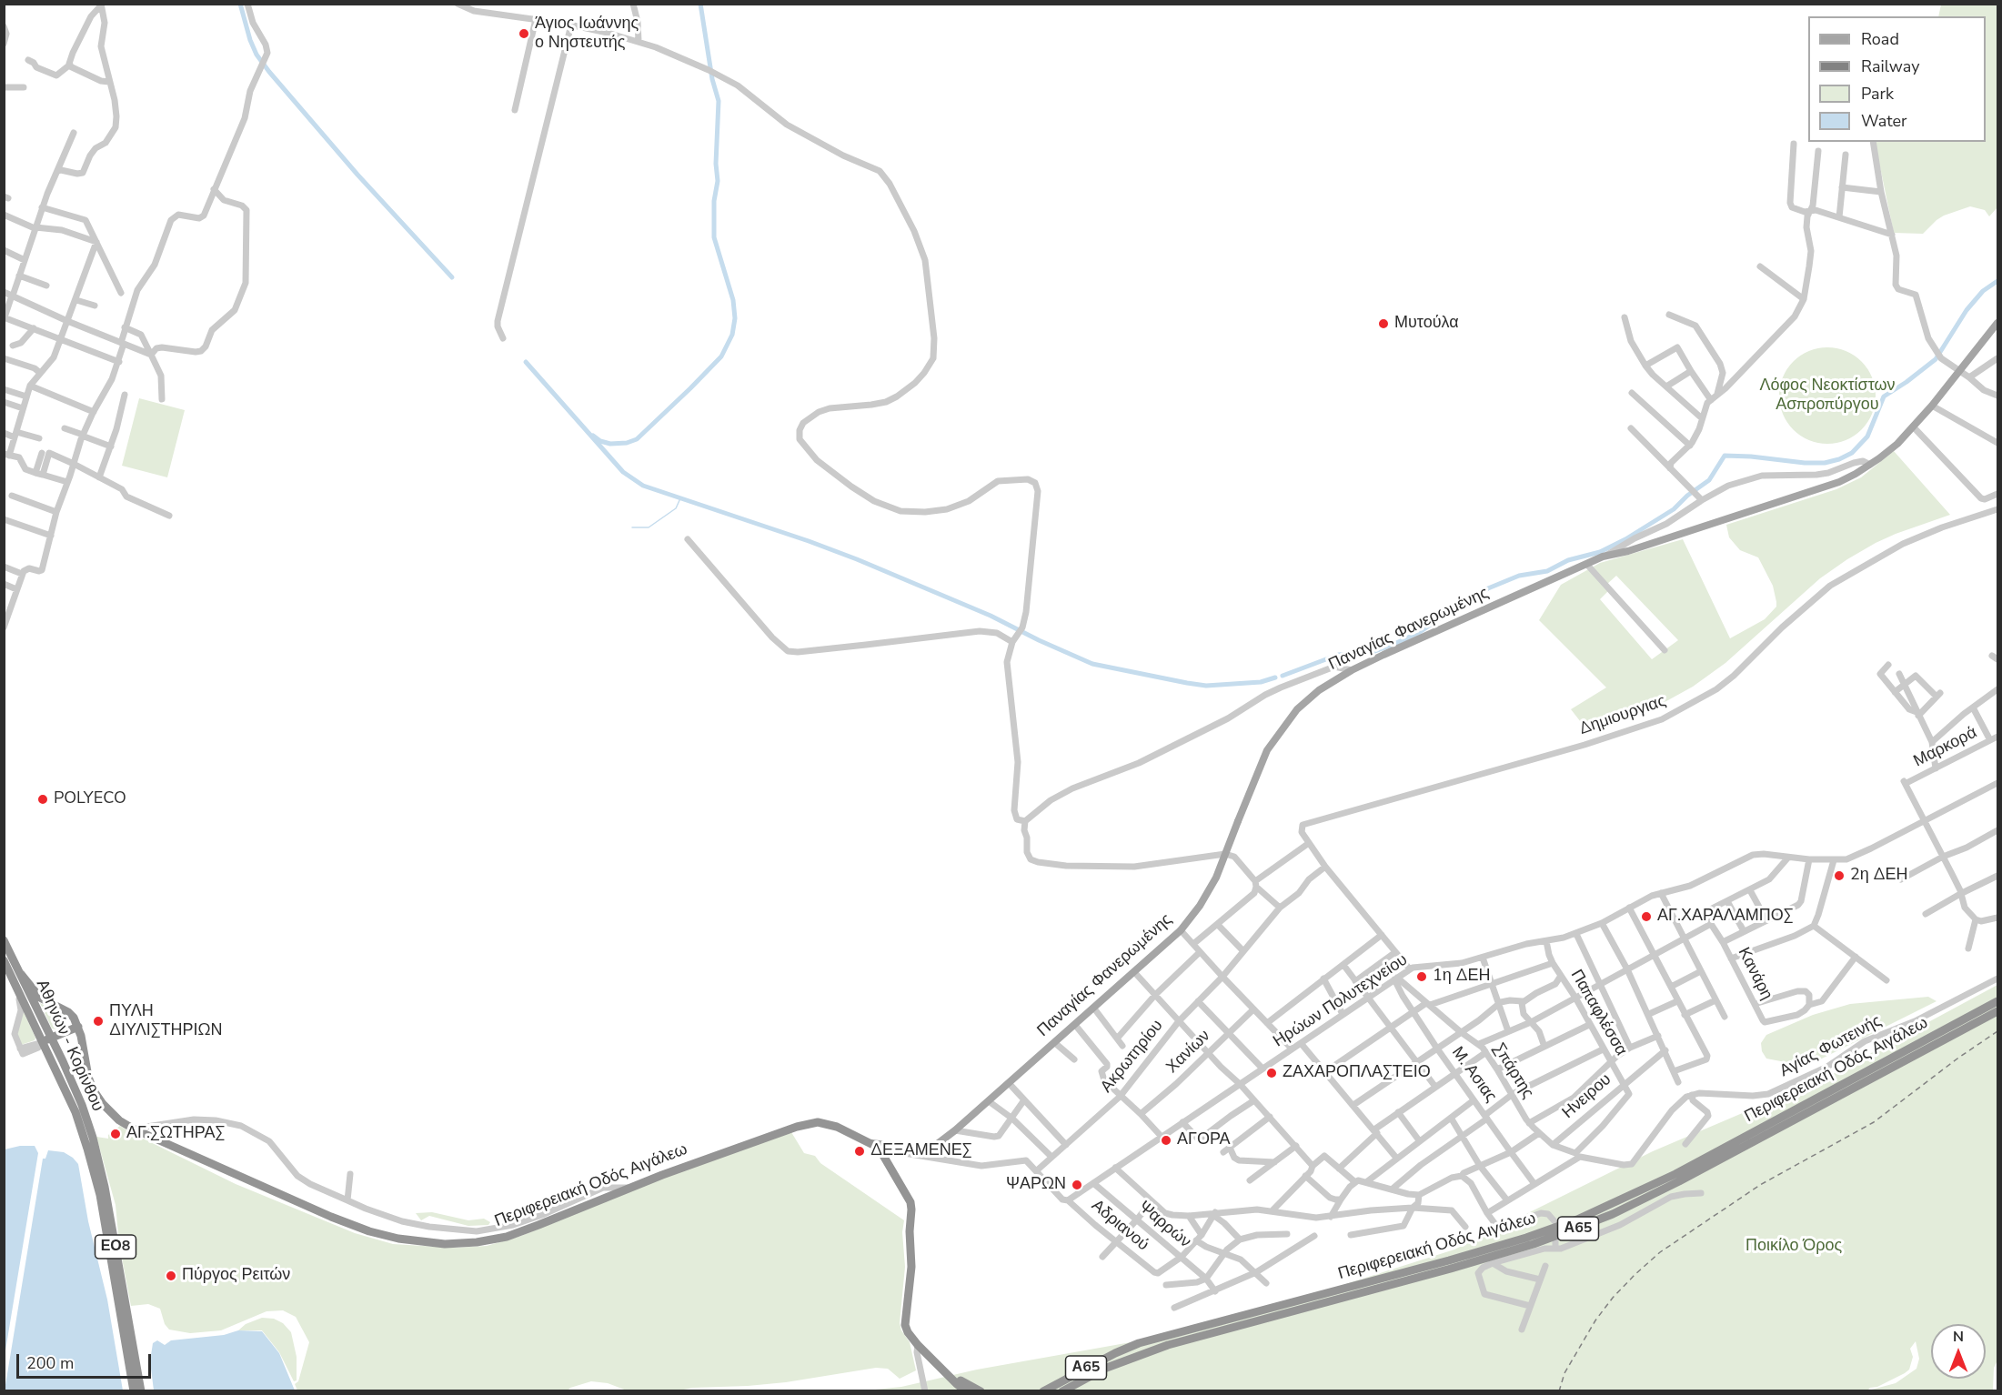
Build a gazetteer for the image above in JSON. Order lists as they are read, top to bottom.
{
  "streets": {
    "highway": [
      "Αθηνών - Κορίνθου",
      "Περιφερειακή Οδός Αιγάλεω",
      "Α65",
      "ΕΟ8"
    ],
    "main road": ["Παναγίας Φανερωμένης"],
    "street": [
      "Δημιουργιας",
      "Μαρκορά",
      "Κανάρη",
      "Ηρώων Πολυτεχνείου",
      "Παπαφλέσσα",
      "Αγίας Φωτεινής",
      "Χανίων",
      "Ακρωτηρίου",
      "Σπάρτης",
      "Μ. Ασιας",
      "Ηνειρου",
      "Ψαρρών",
      "Αδριανού"
    ]
  },
  "crossings": [
    ["Παναγίας Φανερωμένης", "Περιφερειακή Οδός Αιγάλεω"],
    ["Μαρκορά", "Ηρώων Πολυτεχνείου"],
    ["Ηρώων Πολυτεχνείου", "Παπαφλέσσα"],
    ["Ηρώων Πολυτεχνείου", "Σπάρτης"],
    ["Ηρώων Πολυτεχνείου", "Μ. Ασιας"],
    ["Ηρώων Πολυτεχνείου", "Ψαρρών"],
    ["Ηρώων Πολυτεχνείου", "Αδριανού"],
    ["Παπαφλέσσα", "Σπάρτης"],
    ["Παπαφλέσσα", "Ηνειρου"],
    ["Σπάρτης", "Μ. Ασιας"],
    ["Σπάρτης", "Ηνειρου"],
    ["Ψαρρών", "Αδριανού"]
  ],
  "parks": ["Λόφος Νεοκτίστων Ασπροπύργου", "Ποικίλο Όρος"],
  "places": [
    "Άγιος Ιωάννης ο Νηστευτής",
    "Μυτούλα",
    "POLYECO",
    "2η ΔΕΗ",
    "ΑΓ.ΧΑΡΑΛΑΜΠΟΣ",
    "1η ΔΕΗ",
    "ΠΥΛΗ ΔΙΥΛΙΣΤΗΡΙΩΝ",
    "ΖΑΧΑΡΟΠΛΑΣΤΕΙΟ",
    "ΑΓ.ΣΩΤΗΡΑΣ",
    "ΑΓΟΡΑ",
    "ΔΕΞΑΜΕΝΕΣ",
    "ΨΑΡΩΝ",
    "Πύργος Ρειτών"
  ],
  "legend": [
    "Road",
    "Railway",
    "Park",
    "Water"
  ],
  "scale_bar": "200 m",
  "north": "top"
}
